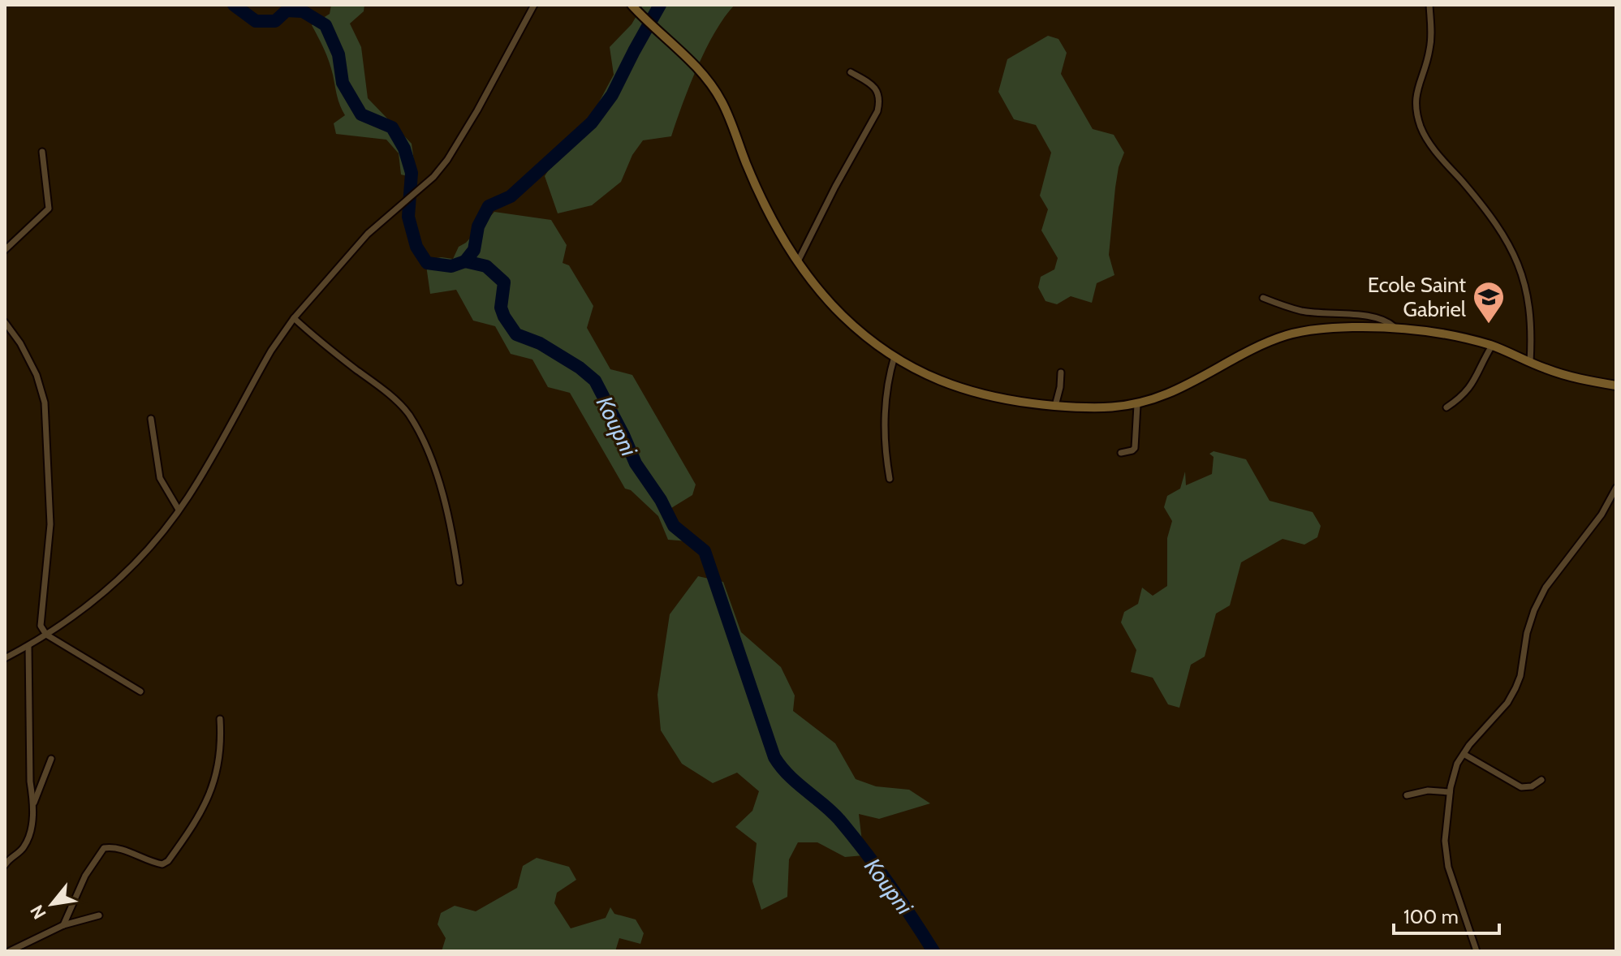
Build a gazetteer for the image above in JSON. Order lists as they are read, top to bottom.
{
  "water": ["Koupni"],
  "places": {
    "school or university": ["Ecole Saint Gabriel"]
  },
  "scale_bar": "100 m",
  "north": "bottom left"
}
